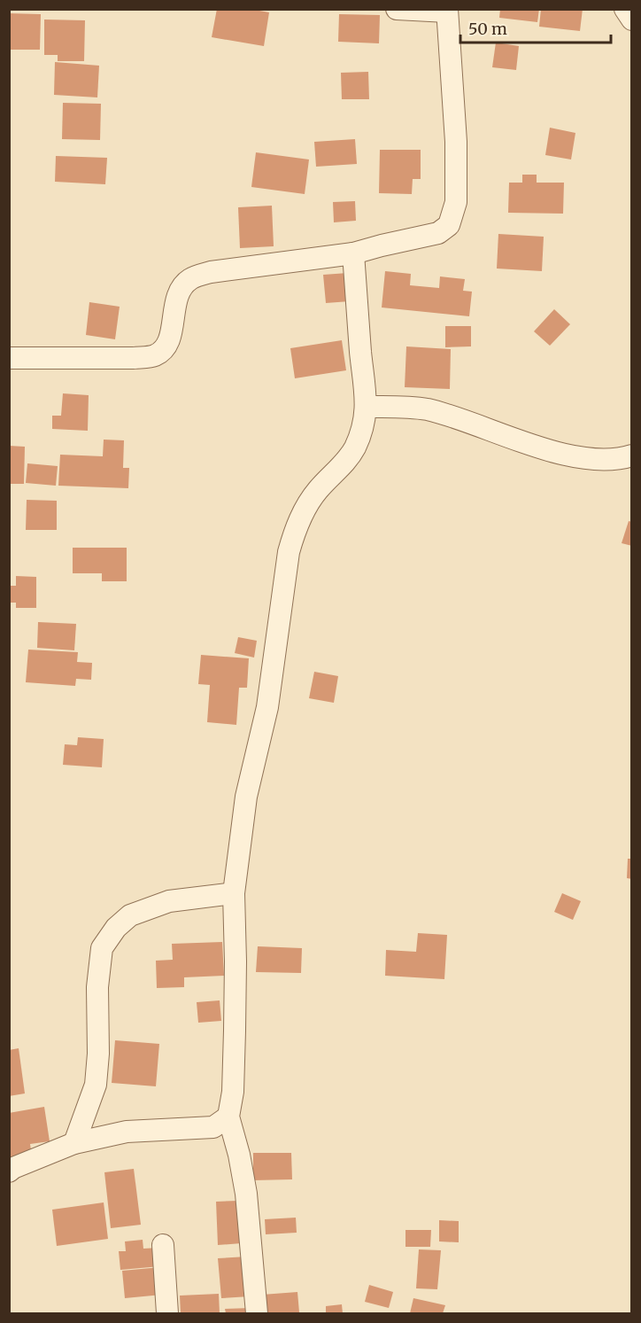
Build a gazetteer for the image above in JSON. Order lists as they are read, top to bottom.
{
  "scale_bar": "50 m"
}
